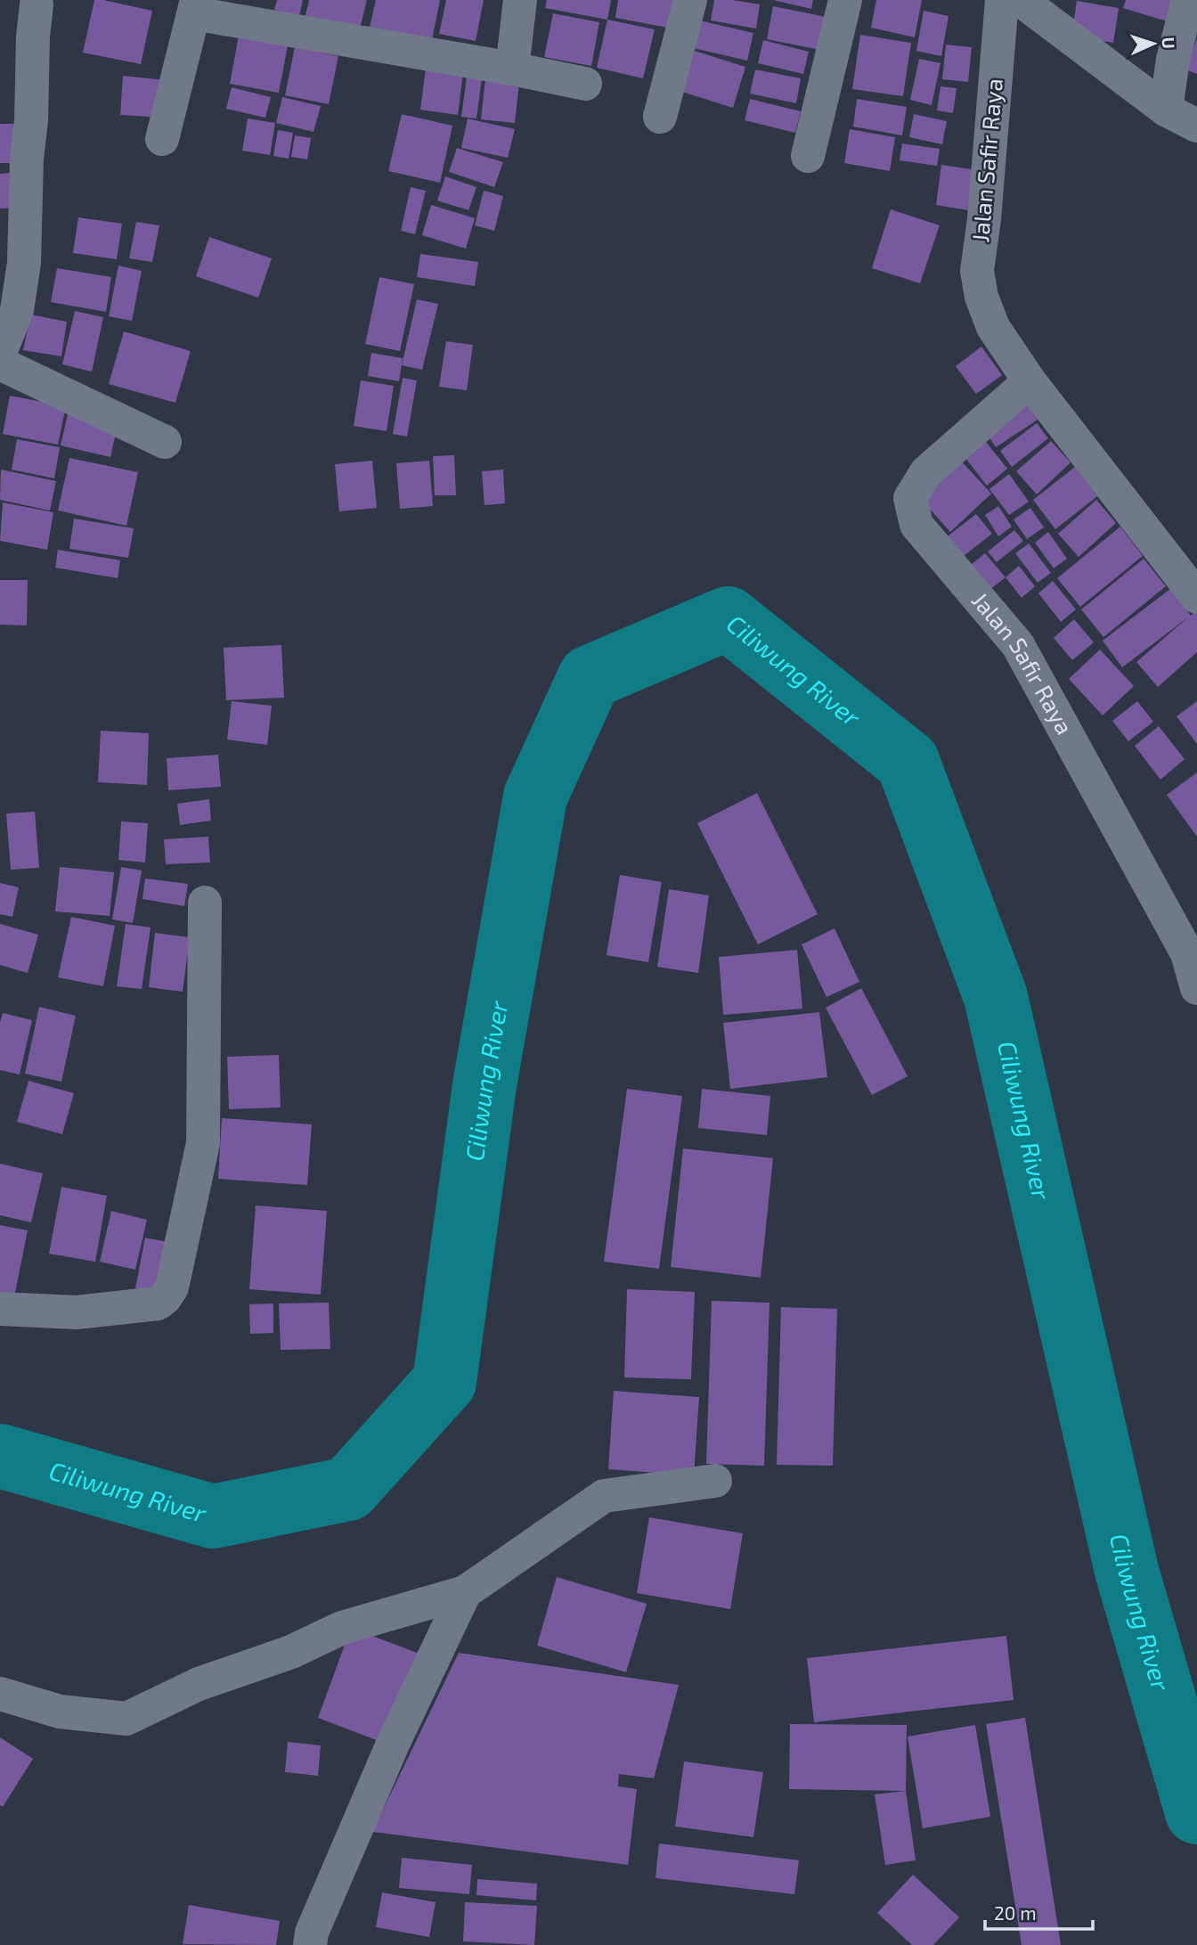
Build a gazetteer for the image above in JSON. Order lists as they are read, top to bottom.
{
  "streets": {
    "street": ["Jalan Safir Raya"]
  },
  "water": ["Ciliwung River"],
  "scale_bar": "20 m",
  "north": "right"
}
